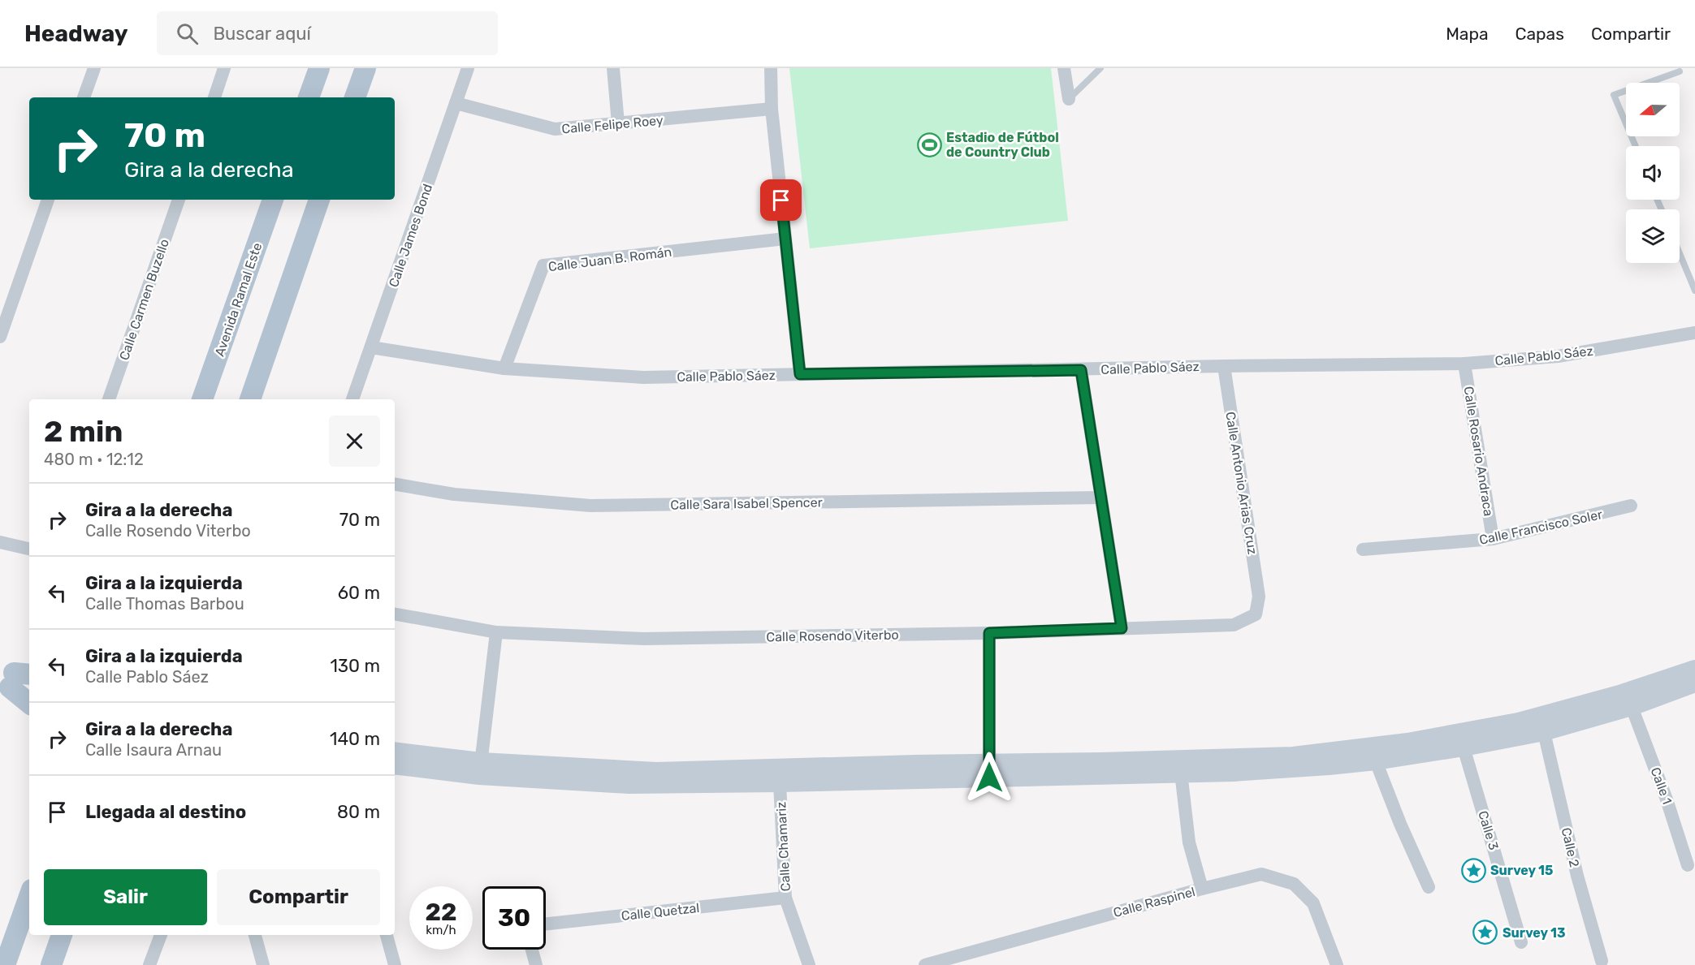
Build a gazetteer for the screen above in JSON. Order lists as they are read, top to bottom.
{
  "streets": {
    "main road": ["Avenida Ramal Este"],
    "street": [
      "Calle Felipe Roey",
      "Calle James Bond",
      "Calle Juan B. Román",
      "Calle Carmen Buzello",
      "Calle Pablo Sáez",
      "Calle Rosario Andraca",
      "Calle Antonio Arias Cruz",
      "Calle Sara Isabel Spencer",
      "Calle Francisco Soler",
      "Calle Rosendo Viterbo",
      "Calle 1",
      "Calle 3",
      "Calle Chamariz",
      "Calle 2",
      "Calle Raspinel",
      "Calle Quetzal"
    ]
  },
  "crossings": [
    ["Calle Felipe Roey", "Calle James Bond"],
    ["Calle James Bond", "Calle Pablo Sáez"],
    ["Calle Juan B. Román", "Calle Pablo Sáez"],
    ["Calle Pablo Sáez", "Calle Rosario Andraca"],
    ["Calle Pablo Sáez", "Calle Antonio Arias Cruz"],
    ["Calle Rosario Andraca", "Calle Francisco Soler"],
    ["Calle Antonio Arias Cruz", "Calle Rosendo Viterbo"],
    ["Calle Chamariz", "Calle Quetzal"]
  ],
  "places": {
    "sports": ["Estadio de Fútbol de Country Club"],
    "place": ["Survey 15", "Survey 13"]
  },
  "north": "left",
  "page": {
    "header": "Headway",
    "search": "Buscar aquí",
    "nav": ["Mapa", "Capas", "Compartir"],
    "turn": ["70 m", "Gira a la derecha"],
    "heading": ["2 min", "480 m · 12:12"],
    "list": [
      {
        "name": "Gira a la derecha",
        "note": "Calle Rosendo Viterbo",
        "value": "70 m"
      },
      {
        "name": "Gira a la izquierda",
        "note": "Calle Thomas Barbou",
        "value": "60 m"
      },
      {
        "name": "Gira a la izquierda",
        "note": "Calle Pablo Sáez",
        "value": "130 m"
      },
      {
        "name": "Gira a la derecha",
        "note": "Calle Isaura Arnau",
        "value": "140 m"
      },
      {
        "name": "Llegada al destino",
        "value": "80 m"
      }
    ],
    "buttons": ["Salir", "Compartir"],
    "speed": "22 km/h",
    "limit": "30"
  }
}
